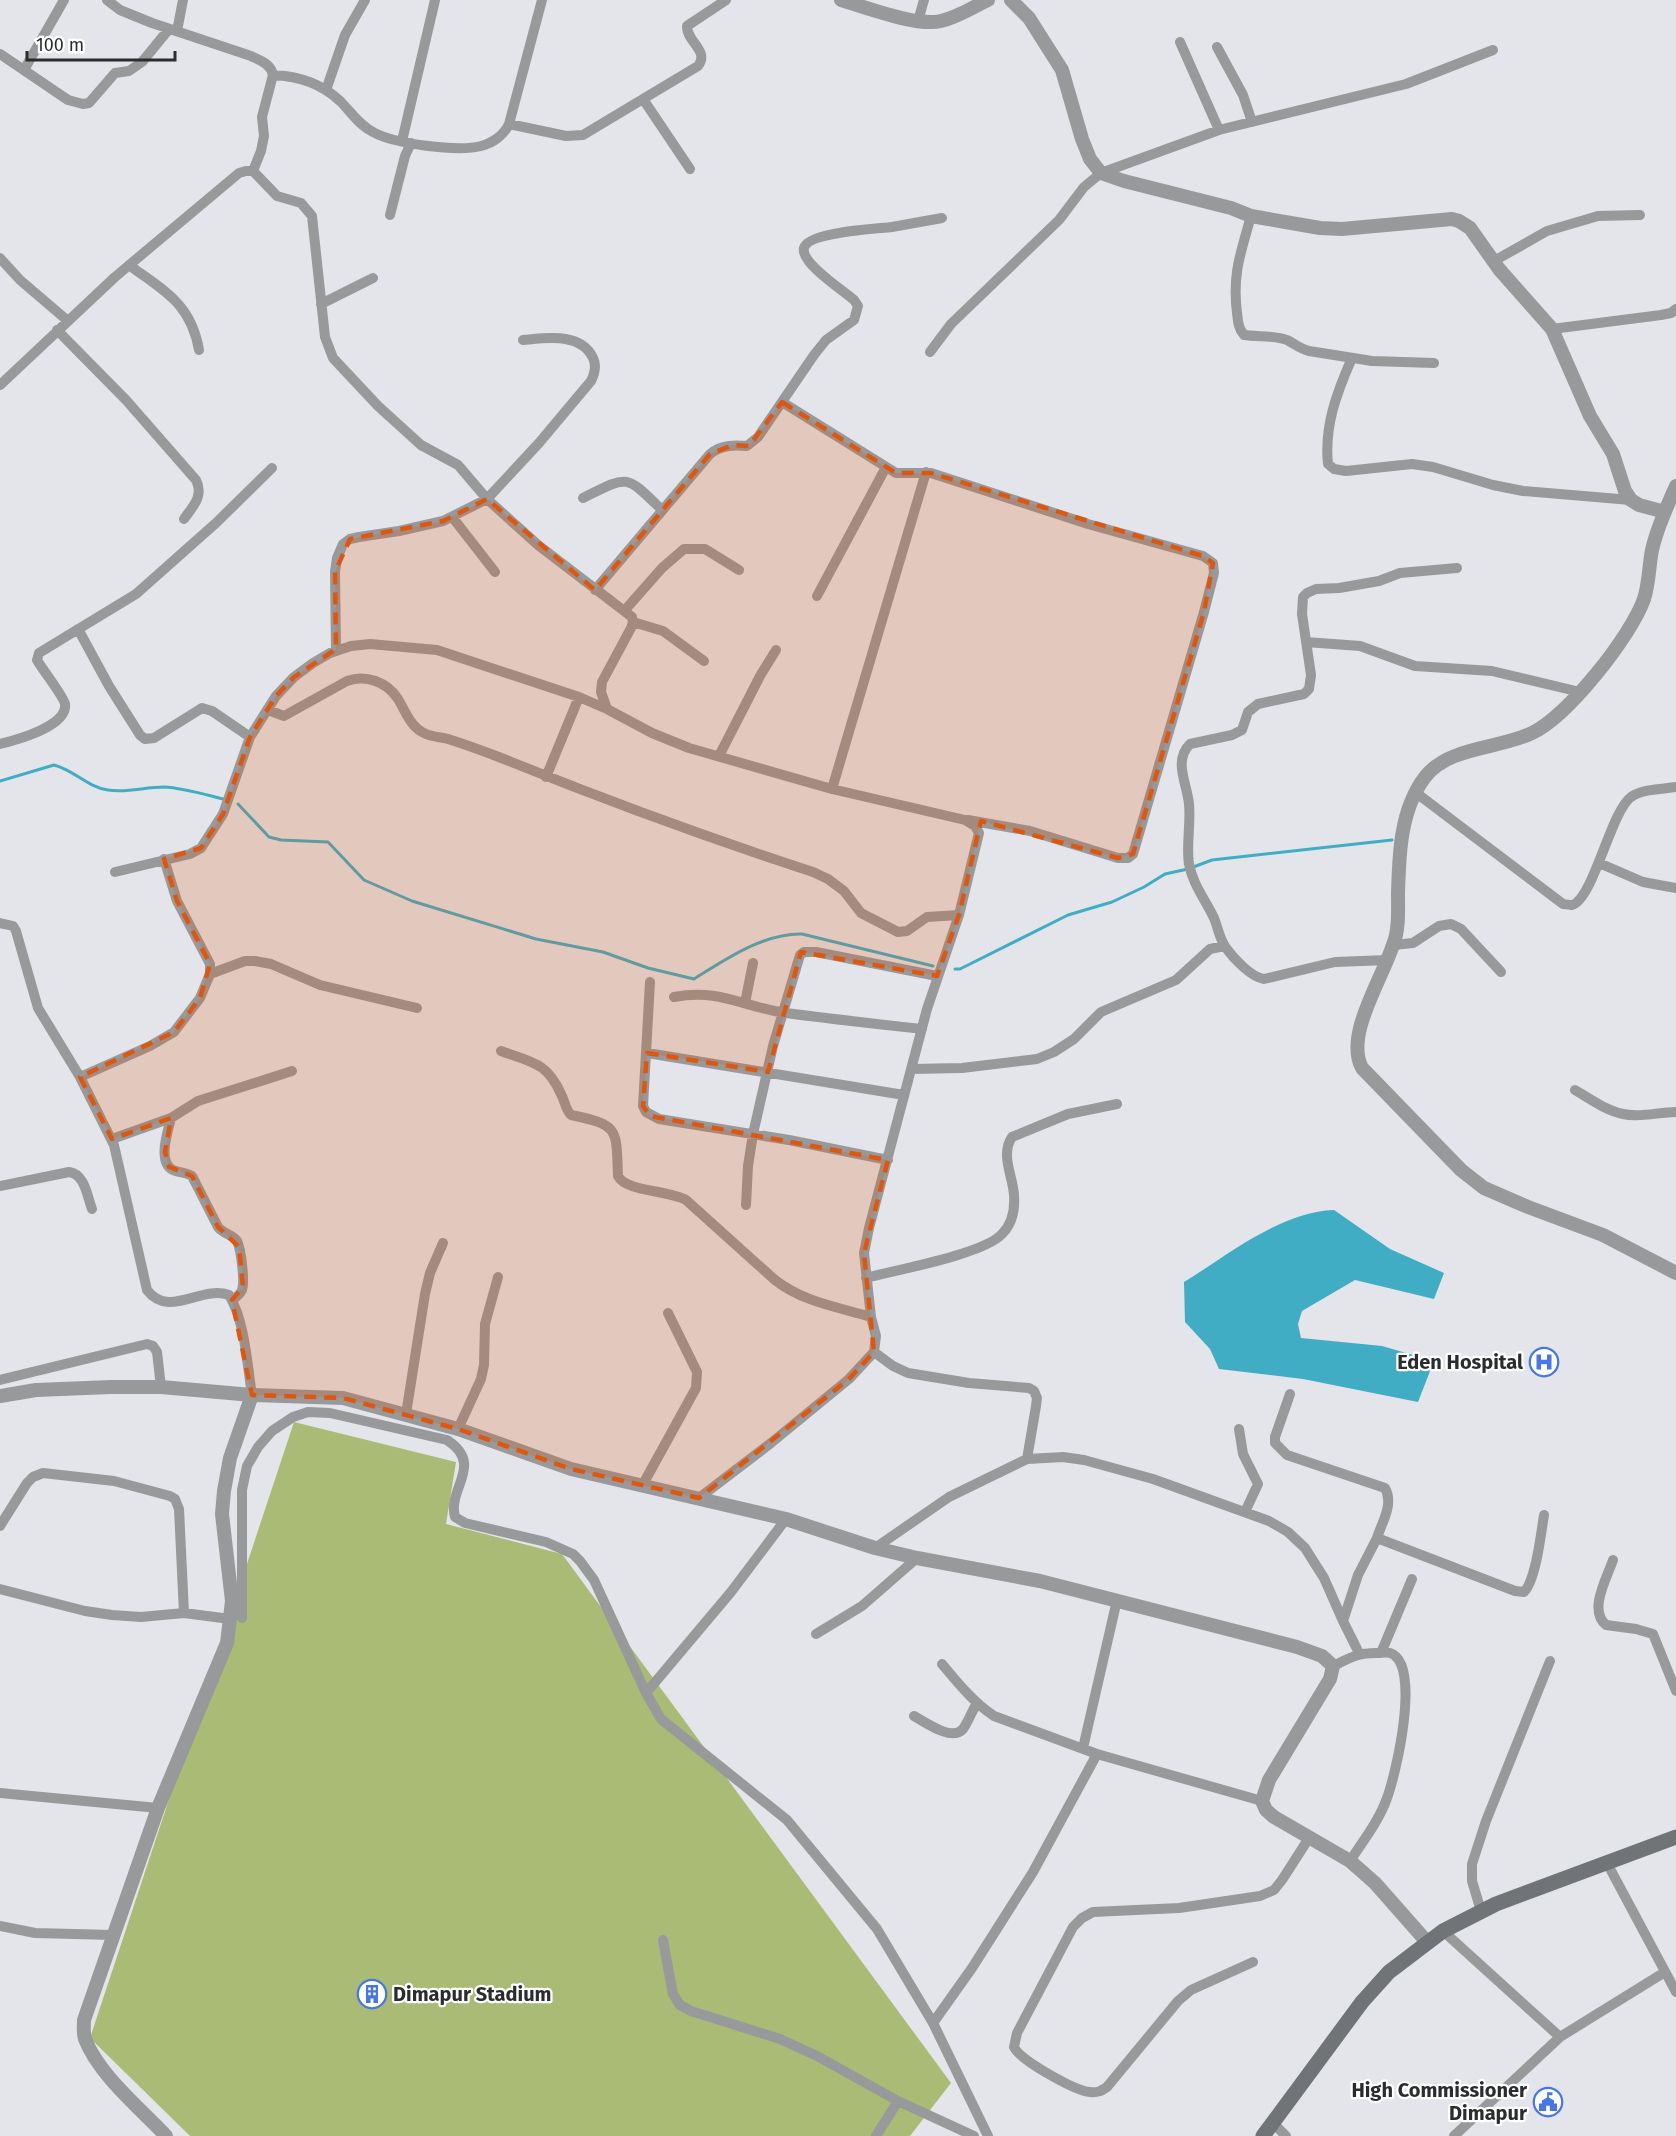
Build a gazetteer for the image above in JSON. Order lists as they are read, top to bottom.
{
  "places": {
    "hospital": ["Eden Hospital"],
    "building": ["Dimapur Stadium"],
    "public building": ["High Commissioner Dimapur"]
  },
  "scale_bar": "100 m"
}
